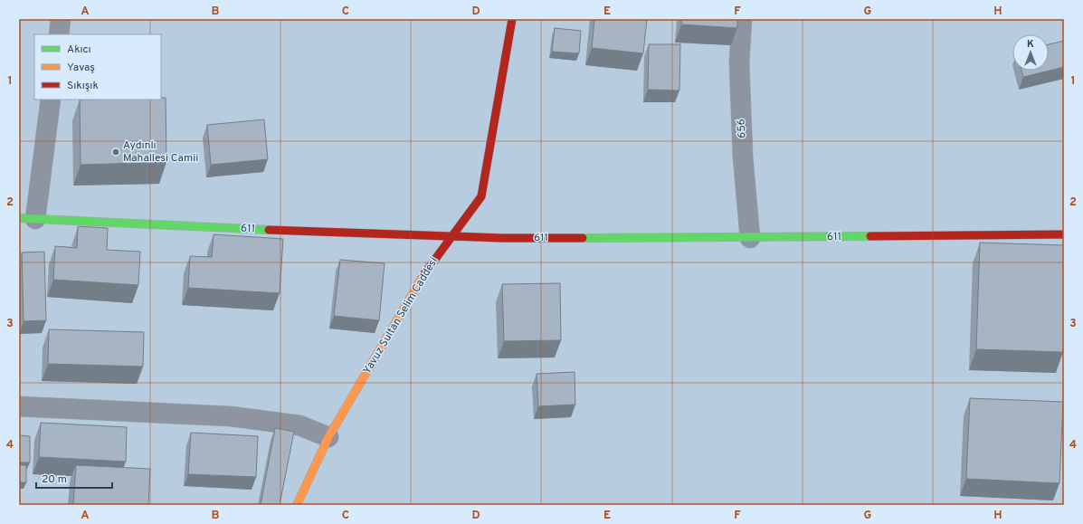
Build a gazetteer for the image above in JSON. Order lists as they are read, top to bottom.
{
  "streets": {
    "street": ["656", "611", "Yavuz Sultan Selim Caddesi"]
  },
  "crossings": [
    ["656", "611"],
    ["611", "Yavuz Sultan Selim Caddesi"]
  ],
  "places": ["Aydınlı Mahallesi Camii"],
  "legend": ["Akıcı", "Yavaş", "Sıkışık"],
  "scale_bar": "20 m",
  "north": "top",
  "grid": {
    "columns": [
      "A",
      "B",
      "C",
      "D",
      "E",
      "F",
      "G",
      "H"
    ],
    "rows": [
      "1",
      "2",
      "3",
      "4"
    ]
  }
}
